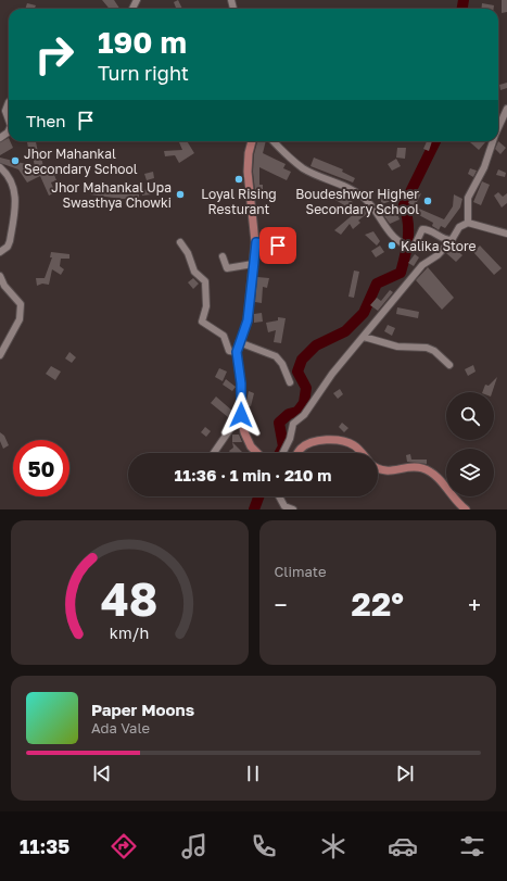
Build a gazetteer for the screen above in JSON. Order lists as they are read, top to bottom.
{
  "places": [
    "Jhor Mahankal Secondary School",
    "Loyal Rising Resturant",
    "Jhor Mahankal Upa Swasthya Chowki",
    "Boudeshwor Higher Secondary School",
    "Kalika Store"
  ],
  "page": {
    "turn": ["190 m", "Turn right"],
    "then": "Then",
    "limit": "50",
    "trip": "11:36 · 1 min · 210 m",
    "tile": "Climate",
    "heat": ["−", "22°", "+"],
    "song": ["Paper Moons", "Ada Vale"],
    "tabs": "11:35",
    "gauge": ["48", "km/h"]
  }
}
